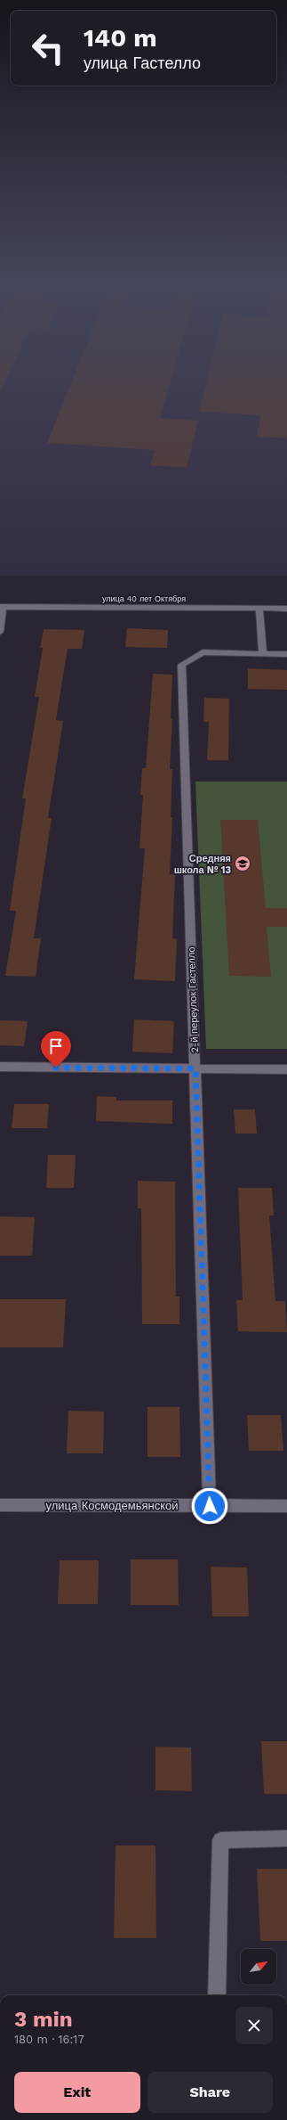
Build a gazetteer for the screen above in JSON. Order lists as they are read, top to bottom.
{
  "streets": {
    "street": ["улица 40 лет Октября", "2-й переулок Гастелло", "улица Космодемьянской"]
  },
  "crossings": [
    ["2-й переулок Гастелло", "улица Космодемьянской"]
  ],
  "places": {
    "school or university": ["Средняя школа № 13"]
  },
  "north": "top right",
  "page": {
    "turn": ["140 m", "улица Гастелло"],
    "heading": ["3 min", "180 m · 16:17"],
    "buttons": ["Exit", "Share"]
  }
}
